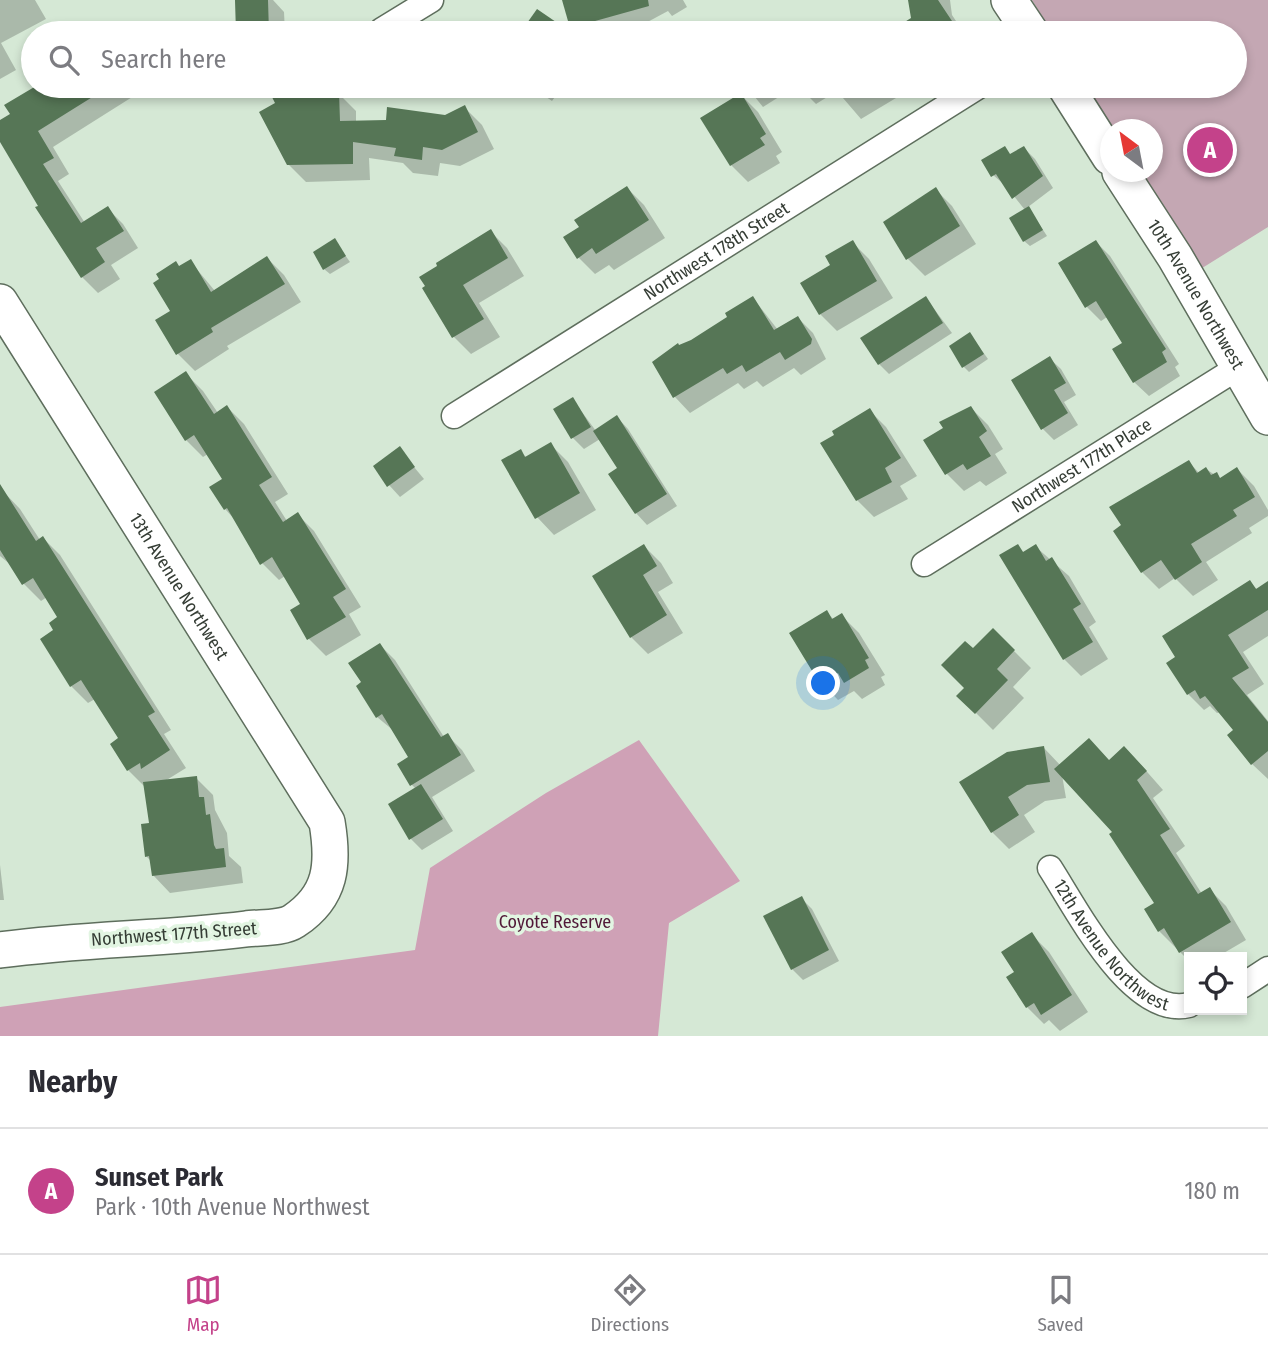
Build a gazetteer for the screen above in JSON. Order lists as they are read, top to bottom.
{
  "streets": {
    "street": [
      "Northwest 178th Street",
      "10th Avenue Northwest",
      "Northwest 177th Place",
      "13th Avenue Northwest",
      "Northwest 177th Street",
      "12th Avenue Northwest"
    ]
  },
  "crossings": [
    ["10th Avenue Northwest", "Northwest 177th Place"],
    ["13th Avenue Northwest", "Northwest 177th Street"]
  ],
  "parks": ["Coyote Reserve"],
  "north": "top left",
  "page": {
    "search": "Search here",
    "pins": "A",
    "heading": "Nearby",
    "list": [
      {
        "mark": "A",
        "name": "Sunset Park",
        "note": "Park · 10th Avenue Northwest",
        "value": "180 m"
      }
    ],
    "nav": ["Map", "Directions", "Saved"]
  }
}
